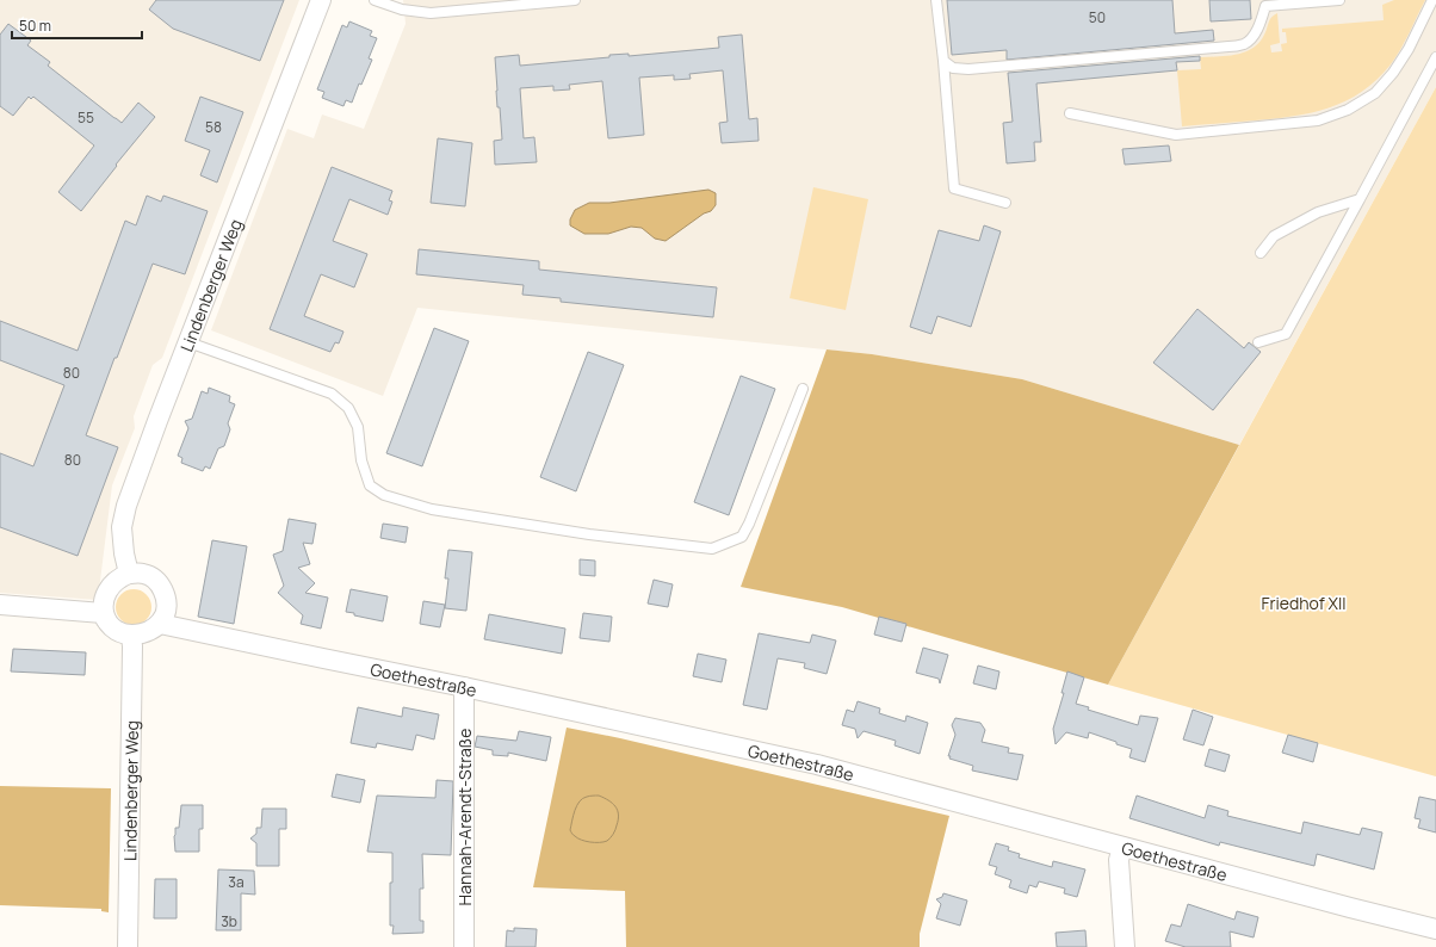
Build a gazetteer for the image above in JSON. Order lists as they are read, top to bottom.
{
  "streets": {
    "street": ["Lindenberger Weg", "Goethestraße", "Hannah-Arendt-Straße"]
  },
  "crossings": [
    ["Lindenberger Weg", "Goethestraße"],
    ["Goethestraße", "Hannah-Arendt-Straße"]
  ],
  "parks": ["Friedhof XII"],
  "house_numbers": [
    "50",
    "55",
    "58",
    "80",
    "80",
    "3a",
    "3b"
  ],
  "scale_bar": "50 m"
}
